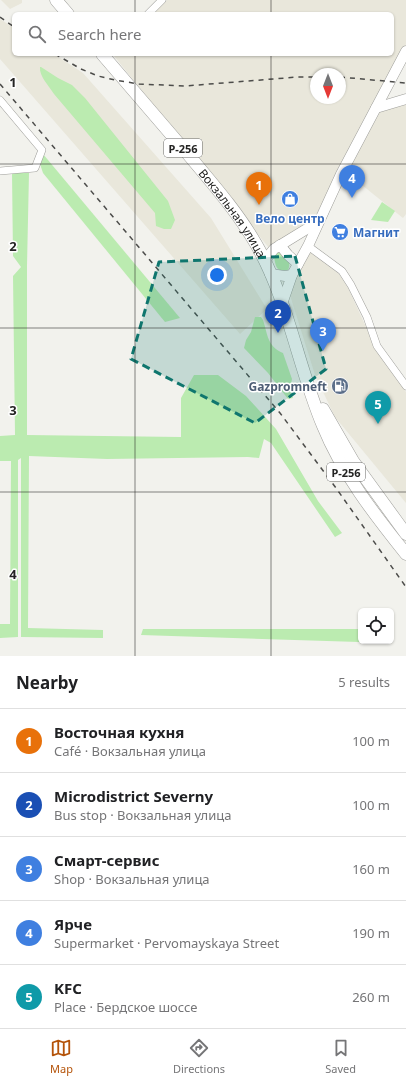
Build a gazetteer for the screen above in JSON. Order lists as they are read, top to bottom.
{
  "streets": {
    "highway": ["Р-256", "Вокзальная улица"]
  },
  "crossings": [
    ["Р-256", "Вокзальная улица"]
  ],
  "places": {
    "shop": ["Вело центр"],
    "supermarket": ["Магнит"],
    "fuel station": ["Gazpromneft"]
  },
  "north": "bottom",
  "page": {
    "search": "Search here",
    "pins": [
      "4",
      "1",
      "2",
      "3",
      "5"
    ],
    "heading": ["Nearby", "5 results"],
    "list": [
      {
        "mark": "1",
        "name": "Восточная кухня",
        "note": "Café · Вокзальная улица",
        "value": "100 m"
      },
      {
        "mark": "2",
        "name": "Microdistrict Severny",
        "note": "Bus stop · Вокзальная улица",
        "value": "100 m"
      },
      {
        "mark": "3",
        "name": "Смарт-сервис",
        "note": "Shop · Вокзальная улица",
        "value": "160 m"
      },
      {
        "mark": "4",
        "name": "Ярче",
        "note": "Supermarket · Pervomayskaya Street",
        "value": "190 m"
      },
      {
        "mark": "5",
        "name": "KFC",
        "note": "Place · Бердское шоссе",
        "value": "260 m"
      }
    ],
    "nav": ["Map", "Directions", "Saved"]
  },
  "grid": {
    "rows": [
      "1",
      "2",
      "3",
      "4"
    ]
  }
}
